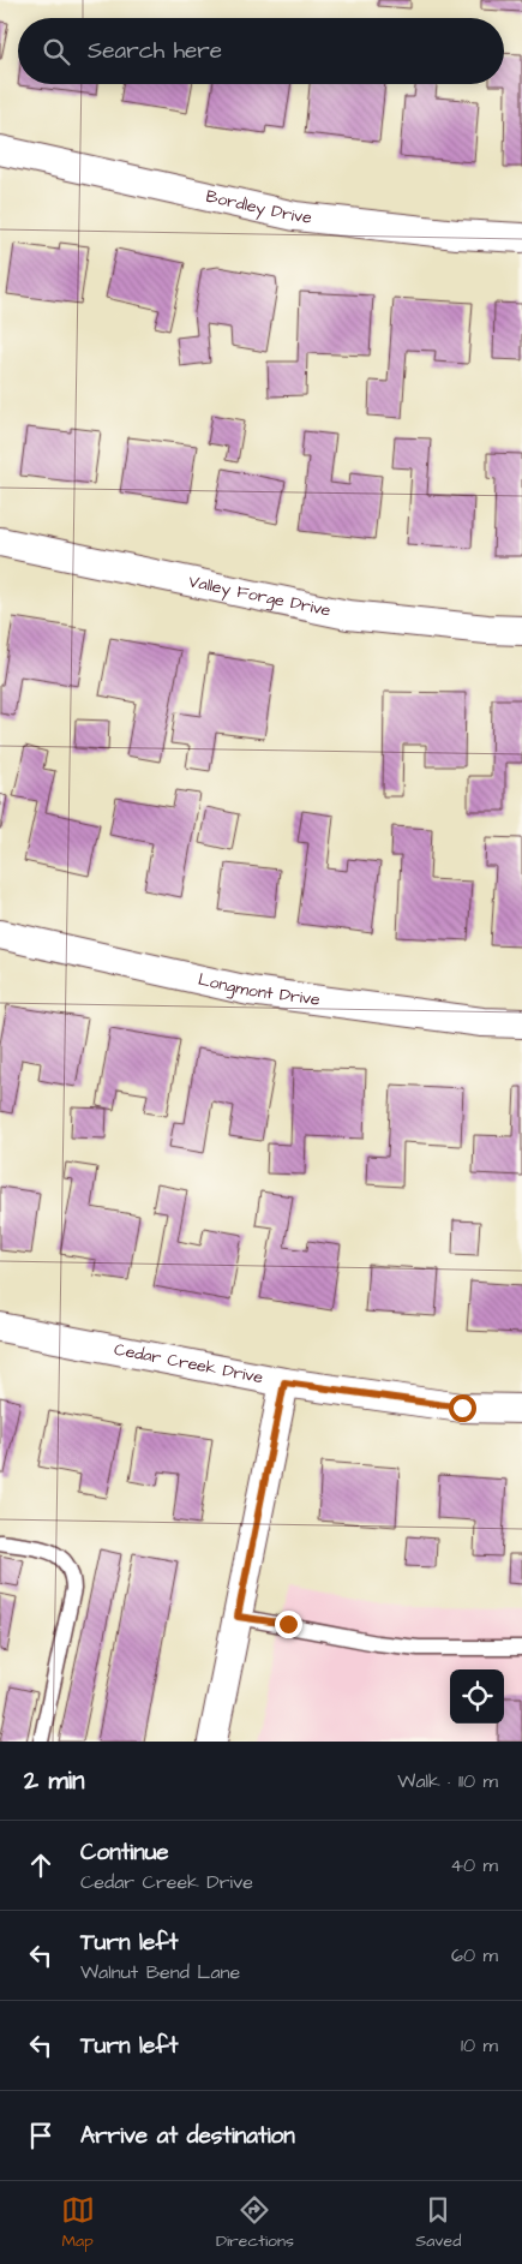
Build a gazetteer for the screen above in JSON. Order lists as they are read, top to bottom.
{
  "streets": {
    "street": [
      "Bordley Drive",
      "Valley Forge Drive",
      "Longmont Drive",
      "Cedar Creek Drive"
    ]
  },
  "page": {
    "search": "Search here",
    "heading": ["2 min", "Walk · 110 m"],
    "list": [
      ["Continue", "Cedar Creek Drive", "40 m"],
      ["Turn left", "Walnut Bend Lane", "60 m"],
      ["Turn left", "10 m"],
      "Arrive at destination"
    ],
    "nav": ["Map", "Directions", "Saved"]
  }
}
